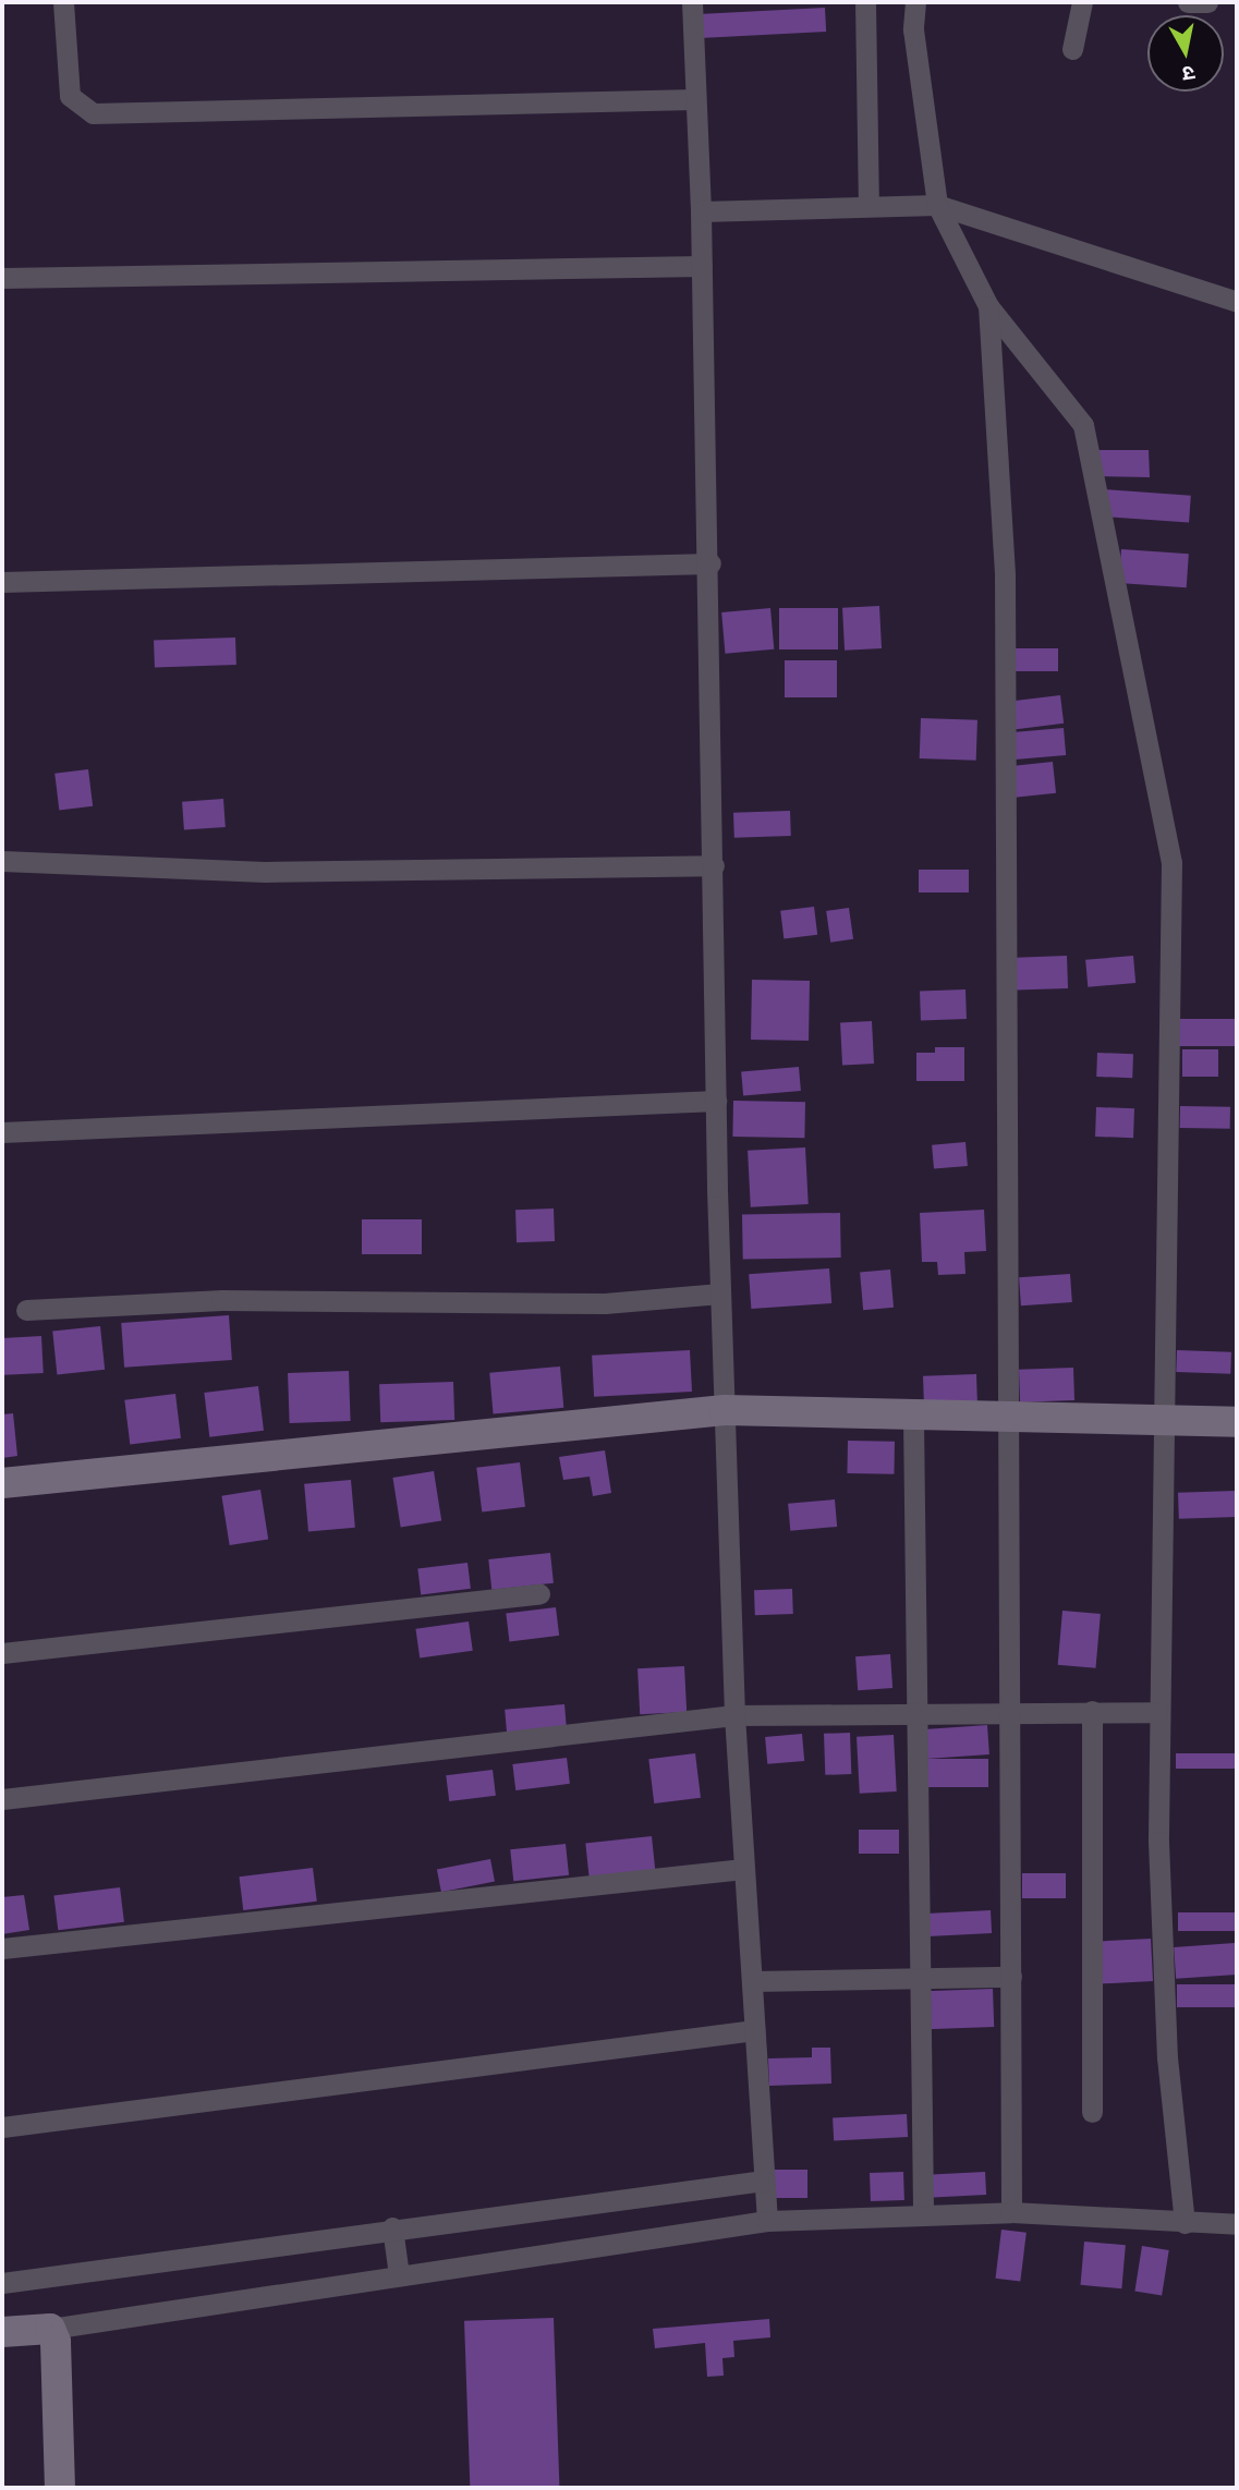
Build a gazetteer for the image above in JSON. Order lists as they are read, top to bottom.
{
  "north": "bottom"
}
